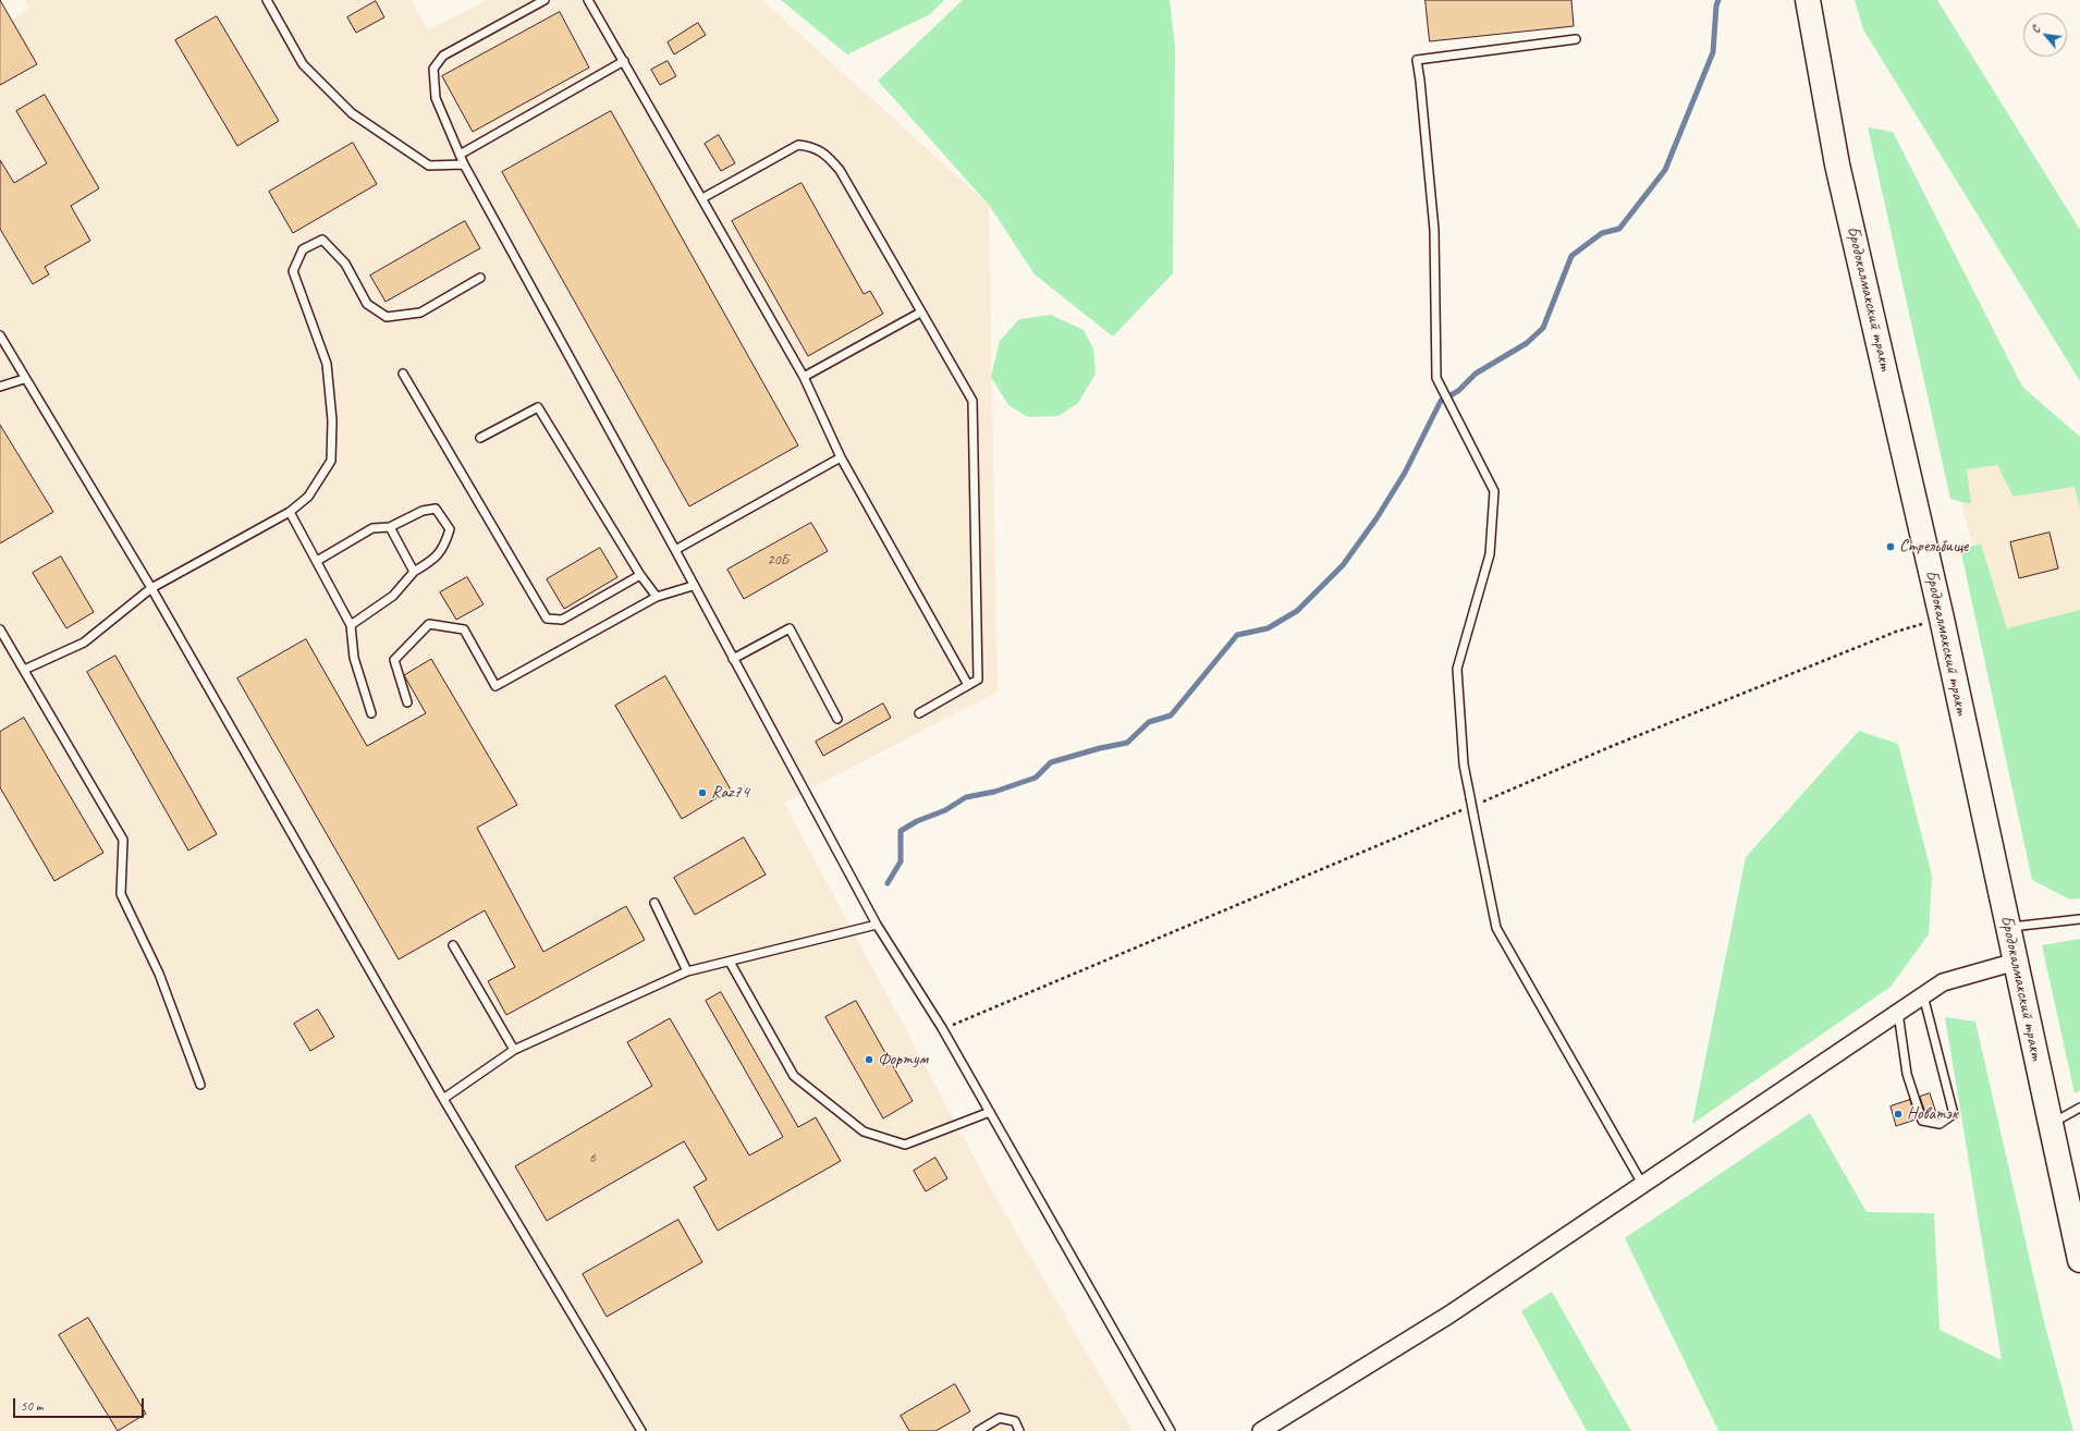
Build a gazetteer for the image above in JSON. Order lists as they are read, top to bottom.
{
  "streets": {
    "main road": ["Бродокалмакский тракт"]
  },
  "places": [
    "Стрельбище",
    "Raz74",
    "Фортум",
    "Новатэк"
  ],
  "house_numbers": ["20Б", "6"],
  "scale_bar": "50 m",
  "north": "top left"
}
